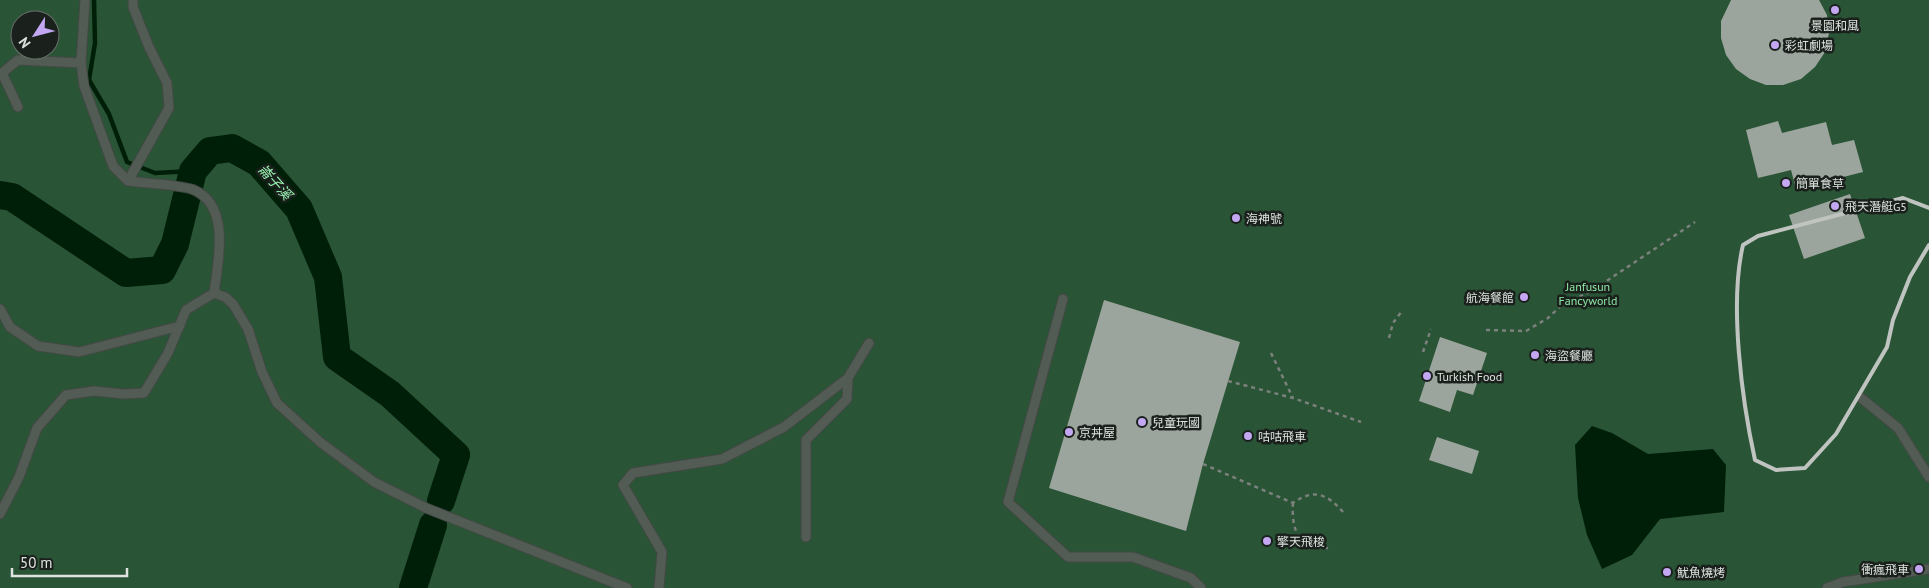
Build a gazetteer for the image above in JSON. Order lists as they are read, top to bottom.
{
  "water": ["崙子溪"],
  "parks": ["Janfusun Fancyworld"],
  "places": [
    "景園和風",
    "彩虹劇場",
    "簡單食草",
    "飛天潛艇G5",
    "海神號",
    "航海餐館",
    "海盜餐廳",
    "Turkish Food",
    "兒童玩國",
    "京丼屋",
    "咕咕飛車",
    "擎天飛梭",
    "衝瘋飛車",
    "魷魚燒烤"
  ],
  "scale_bar": "50 m",
  "north": "bottom left"
}
